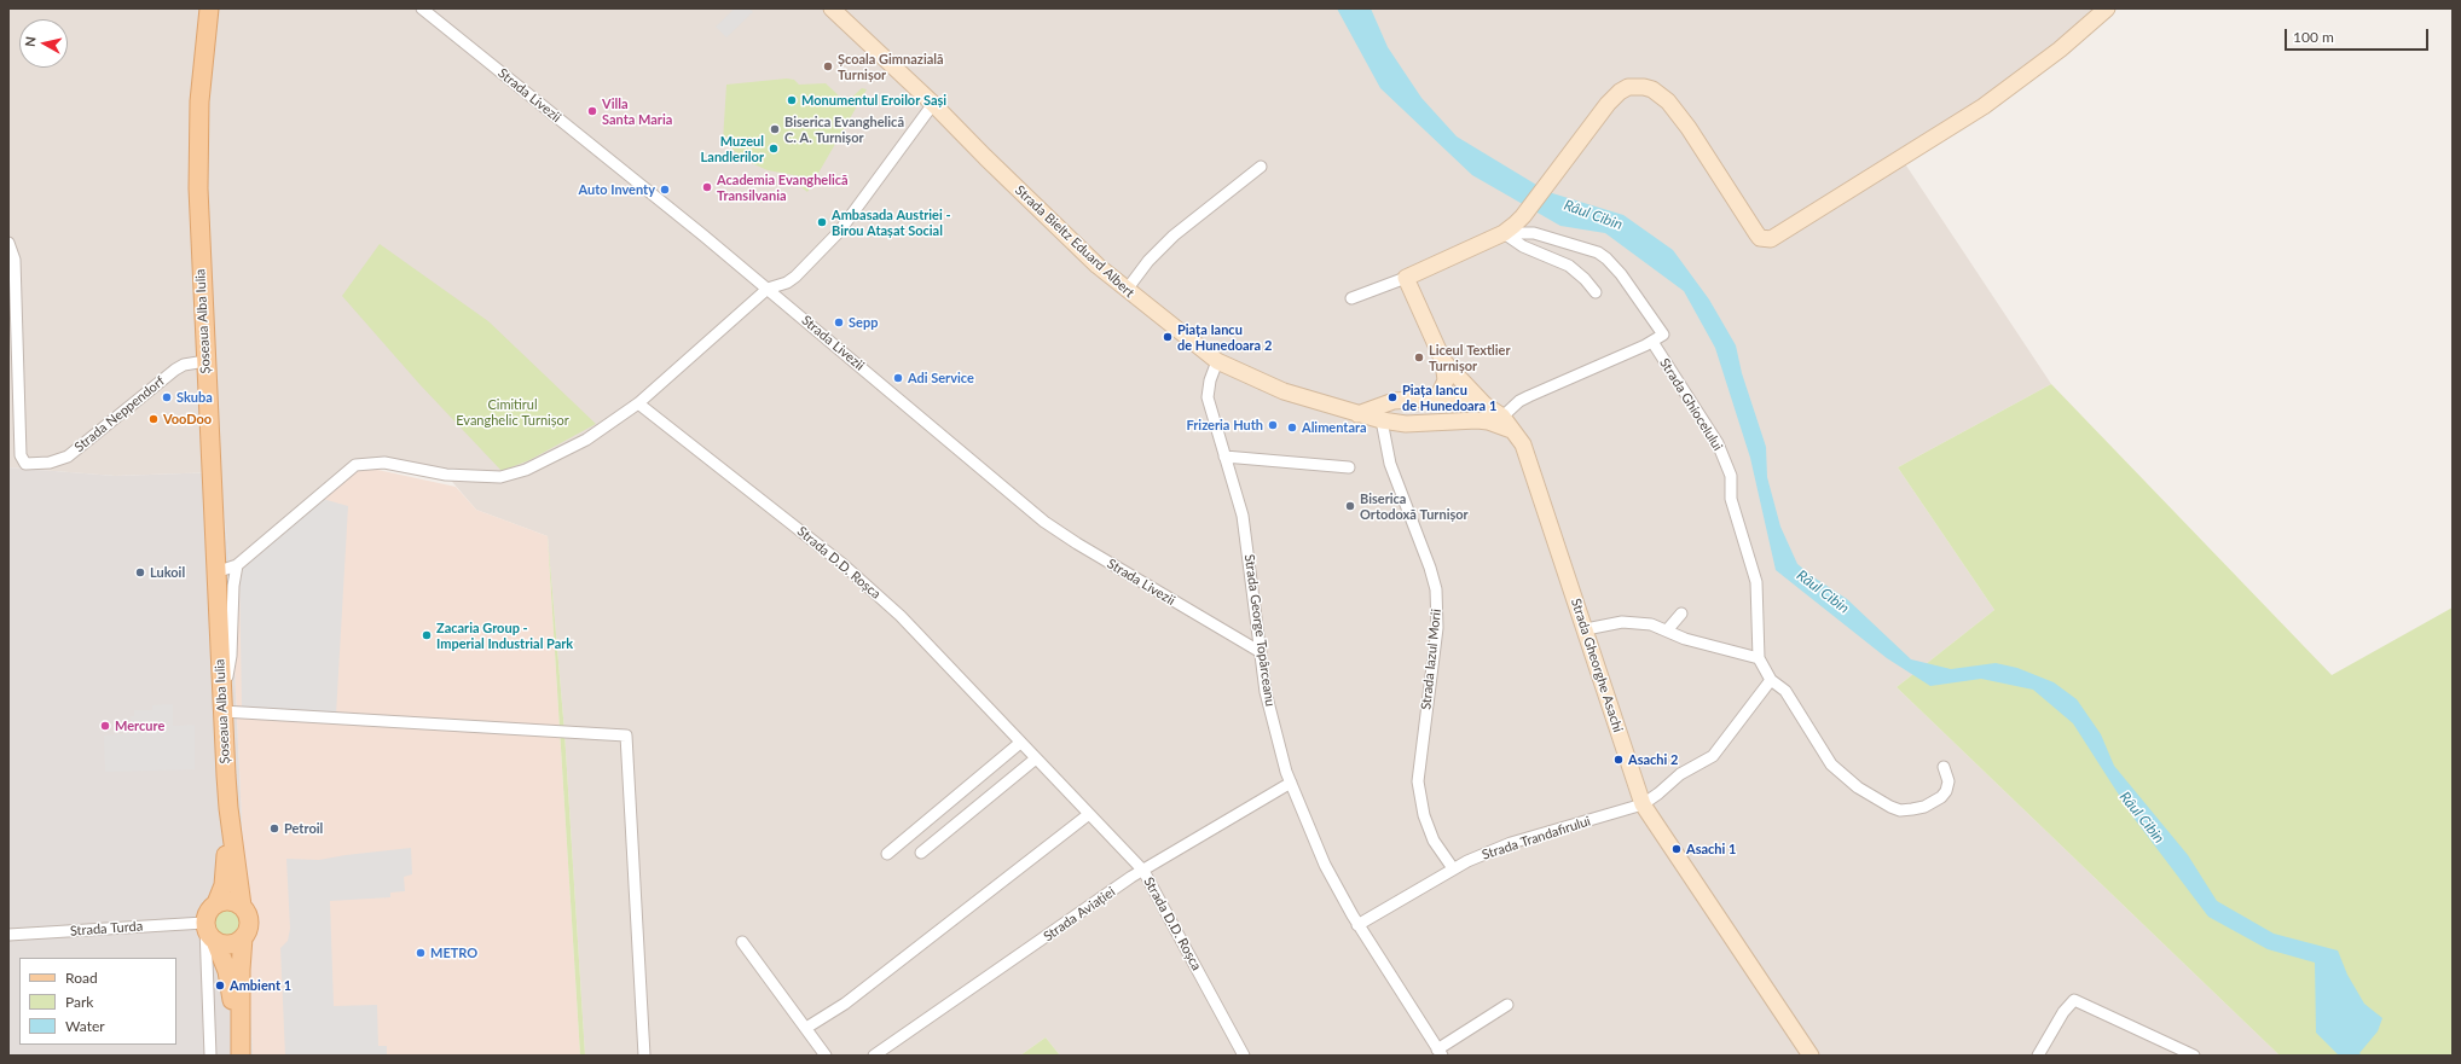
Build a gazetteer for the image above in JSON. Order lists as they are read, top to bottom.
{
  "streets": {
    "main road": ["Șoseaua Alba Iulia"],
    "street": [
      "Strada Livezii",
      "Strada Bieltz Eduard Albert",
      "Strada Ghiocelului",
      "Strada Neppendorf",
      "Strada D.D. Roșca",
      "Strada George Topârceanu",
      "Strada Iazul Morii",
      "Strada Gheorghe Asachi",
      "Strada Trandafirului",
      "Strada Aviației",
      "Strada Turda"
    ]
  },
  "crossings": [
    ["Strada Livezii", "Strada George Topârceanu"],
    ["Strada Bieltz Eduard Albert", "Strada George Topârceanu"],
    ["Strada Bieltz Eduard Albert", "Strada Iazul Morii"],
    ["Strada Bieltz Eduard Albert", "Strada Gheorghe Asachi"],
    ["Șoseaua Alba Iulia", "Strada Neppendorf"],
    ["Șoseaua Alba Iulia", "Strada Turda"],
    ["Strada D.D. Roșca", "Strada Aviației"],
    ["Strada George Topârceanu", "Strada Trandafirului"],
    ["Strada George Topârceanu", "Strada Aviației"],
    ["Strada Iazul Morii", "Strada Trandafirului"],
    ["Strada Gheorghe Asachi", "Strada Trandafirului"]
  ],
  "water": ["Râul Cibin"],
  "parks": ["Cimitirul Evanghelic Turnișor"],
  "places": [
    "Școala Gimnazială Turnișor",
    "Monumentul Eroilor Sași",
    "Villa Santa Maria",
    "Biserica Evanghelică C. A. Turnișor",
    "Muzeul Landlerilor",
    "Academia Evanghelică Transilvania",
    "Auto Inventy",
    "Ambasada Austriei - Birou Atașat Social",
    "Sepp",
    "Piața Iancu de Hunedoara 2",
    "Liceul Textlier Turnișor",
    "Adi Service",
    "Skuba",
    "Piața Iancu de Hunedoara 1",
    "VooDoo",
    "Frizeria Huth",
    "Alimentara",
    "Biserica Ortodoxă Turnișor",
    "Lukoil",
    "Zacaria Group - Imperial Industrial Park",
    "Mercure",
    "Asachi 2",
    "Petroil",
    "Asachi 1",
    "METRO",
    "Ambient 1"
  ],
  "legend": ["Road", "Park", "Water"],
  "scale_bar": "100 m",
  "north": "left"
}
